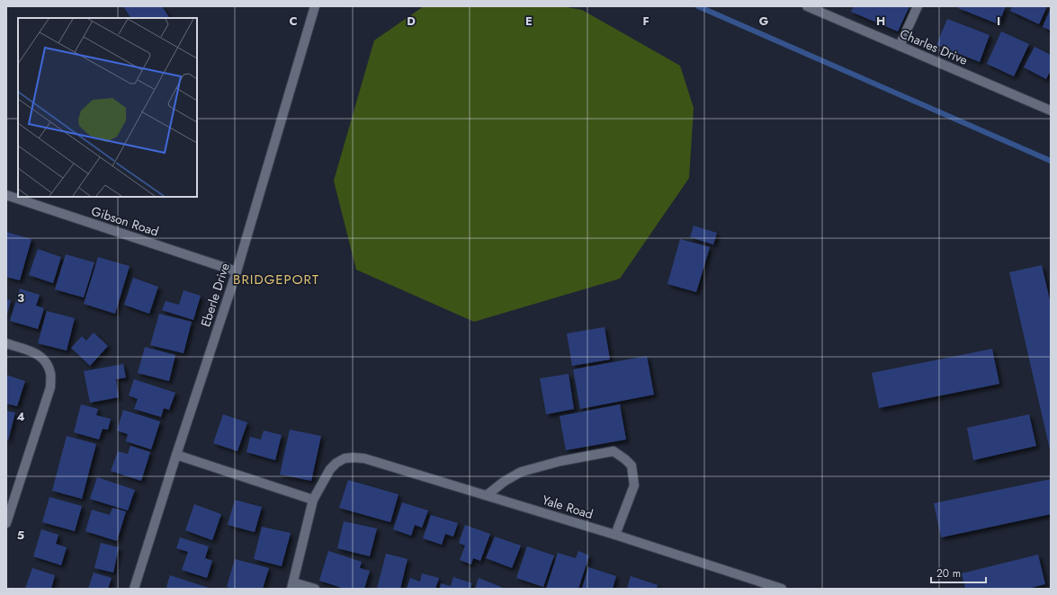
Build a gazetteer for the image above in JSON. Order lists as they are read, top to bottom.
{
  "streets": {
    "street": [
      "Charles Drive",
      "Gibson Road",
      "Eberle Drive",
      "Yale Road"
    ]
  },
  "crossings": [
    ["Gibson Road", "Eberle Drive"]
  ],
  "districts": ["BRIDGEPORT"],
  "scale_bar": "20 m",
  "grid": {
    "columns": [
      "C",
      "D",
      "E",
      "F",
      "G",
      "H",
      "I"
    ],
    "rows": ["3", "4", "5"]
  }
}
